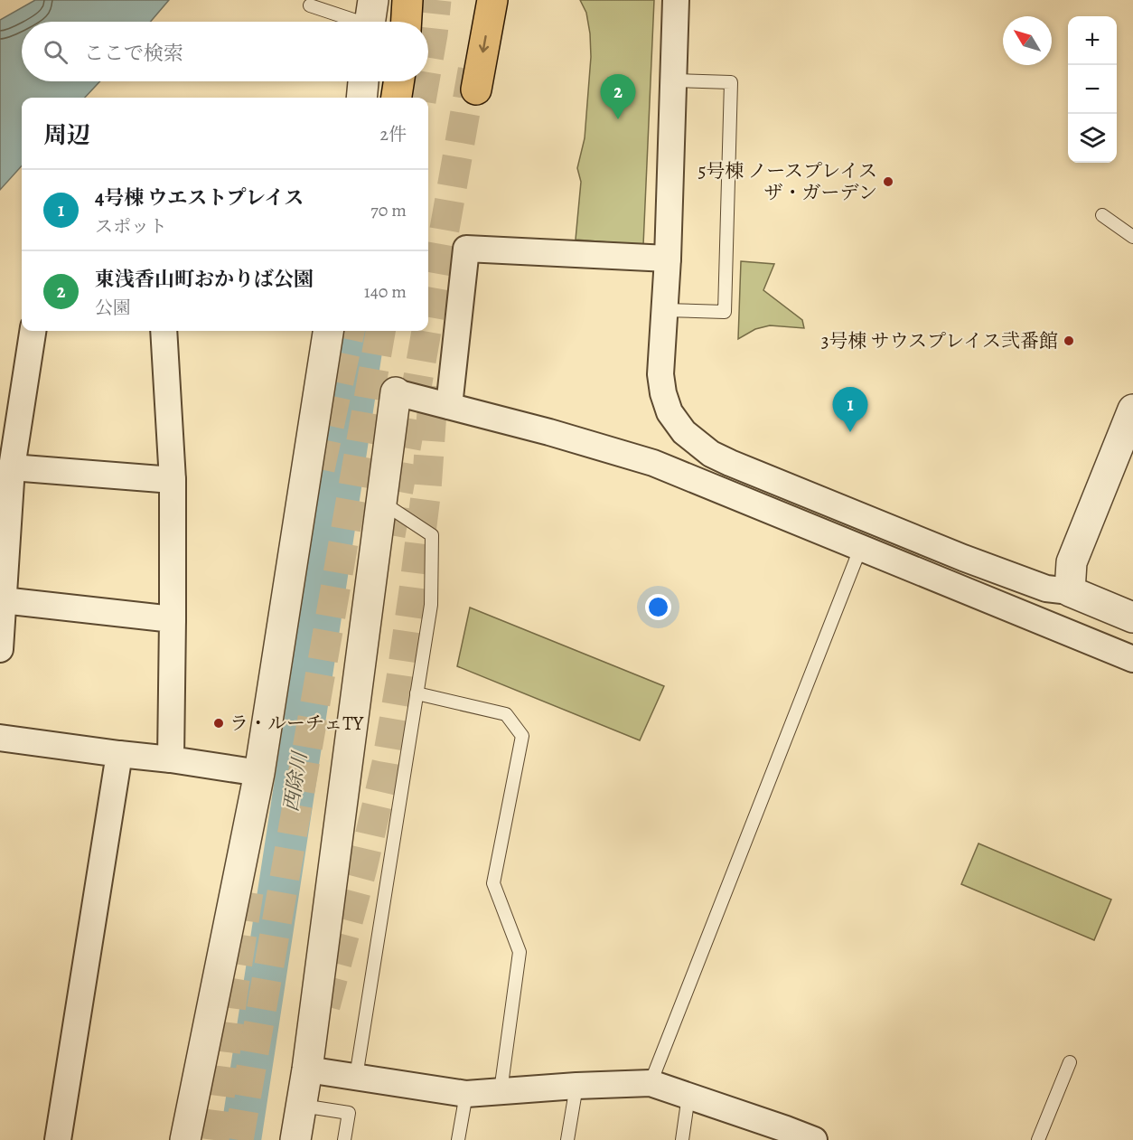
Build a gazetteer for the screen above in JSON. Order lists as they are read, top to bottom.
{
  "water": ["西除川"],
  "places": ["5号棟 ノースプレイス ザ・ガーデン", "3号棟 サウスプレイス弐番館", "ラ・ルーチェTY"],
  "north": "top left",
  "page": {
    "map_buttons": ["+", "−"],
    "search": "ここで検索",
    "pins": ["2", "1"],
    "heading": ["周辺", "2件"],
    "list": [
      {
        "mark": "1",
        "name": "4号棟 ウエストプレイス",
        "note": "スポット",
        "value": "70 m"
      },
      {
        "mark": "2",
        "name": "東浅香山町おかりば公園",
        "note": "公園",
        "value": "140 m"
      }
    ]
  }
}
